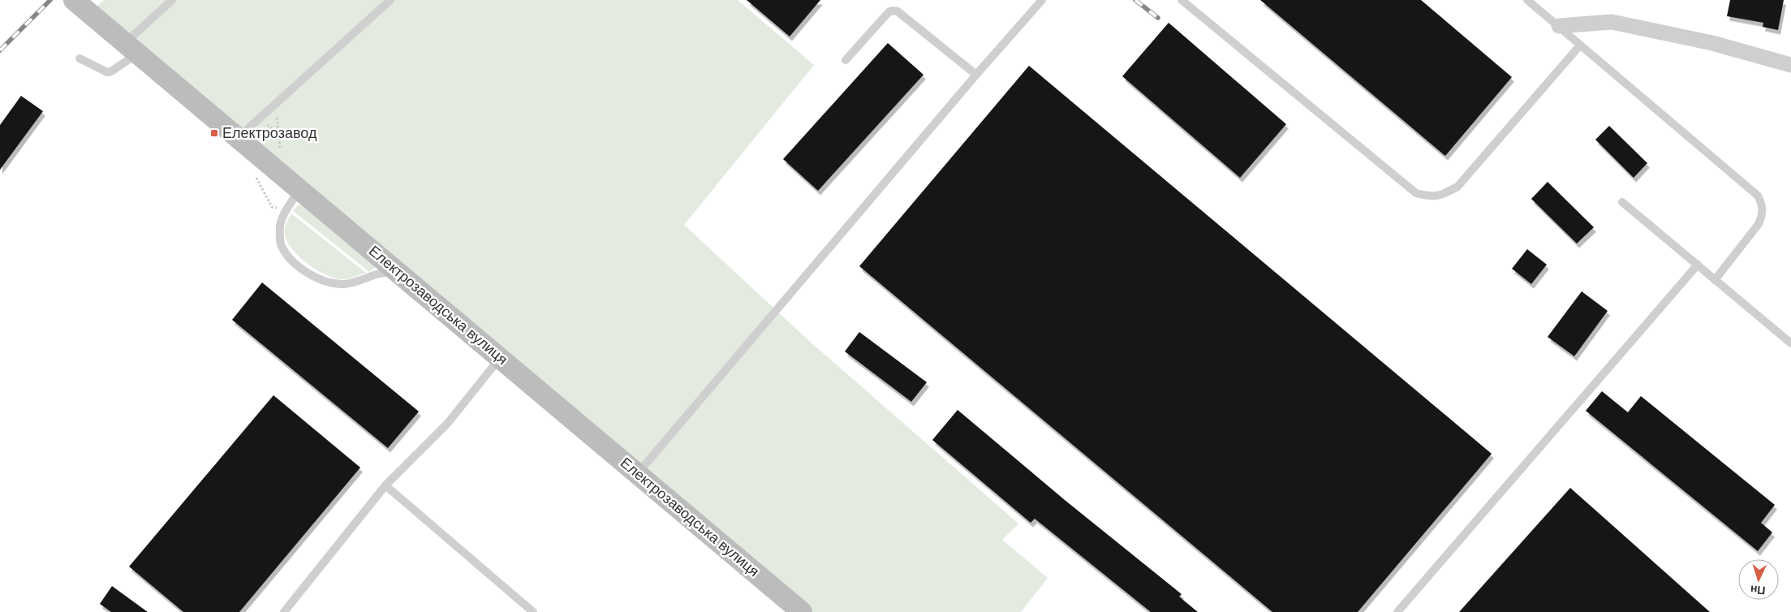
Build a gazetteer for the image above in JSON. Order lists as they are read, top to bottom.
{
  "streets": {
    "main road": ["Електрозаводська вулиця"]
  },
  "places": {
    "transit": ["Електрозавод"]
  },
  "north": "bottom"
}
